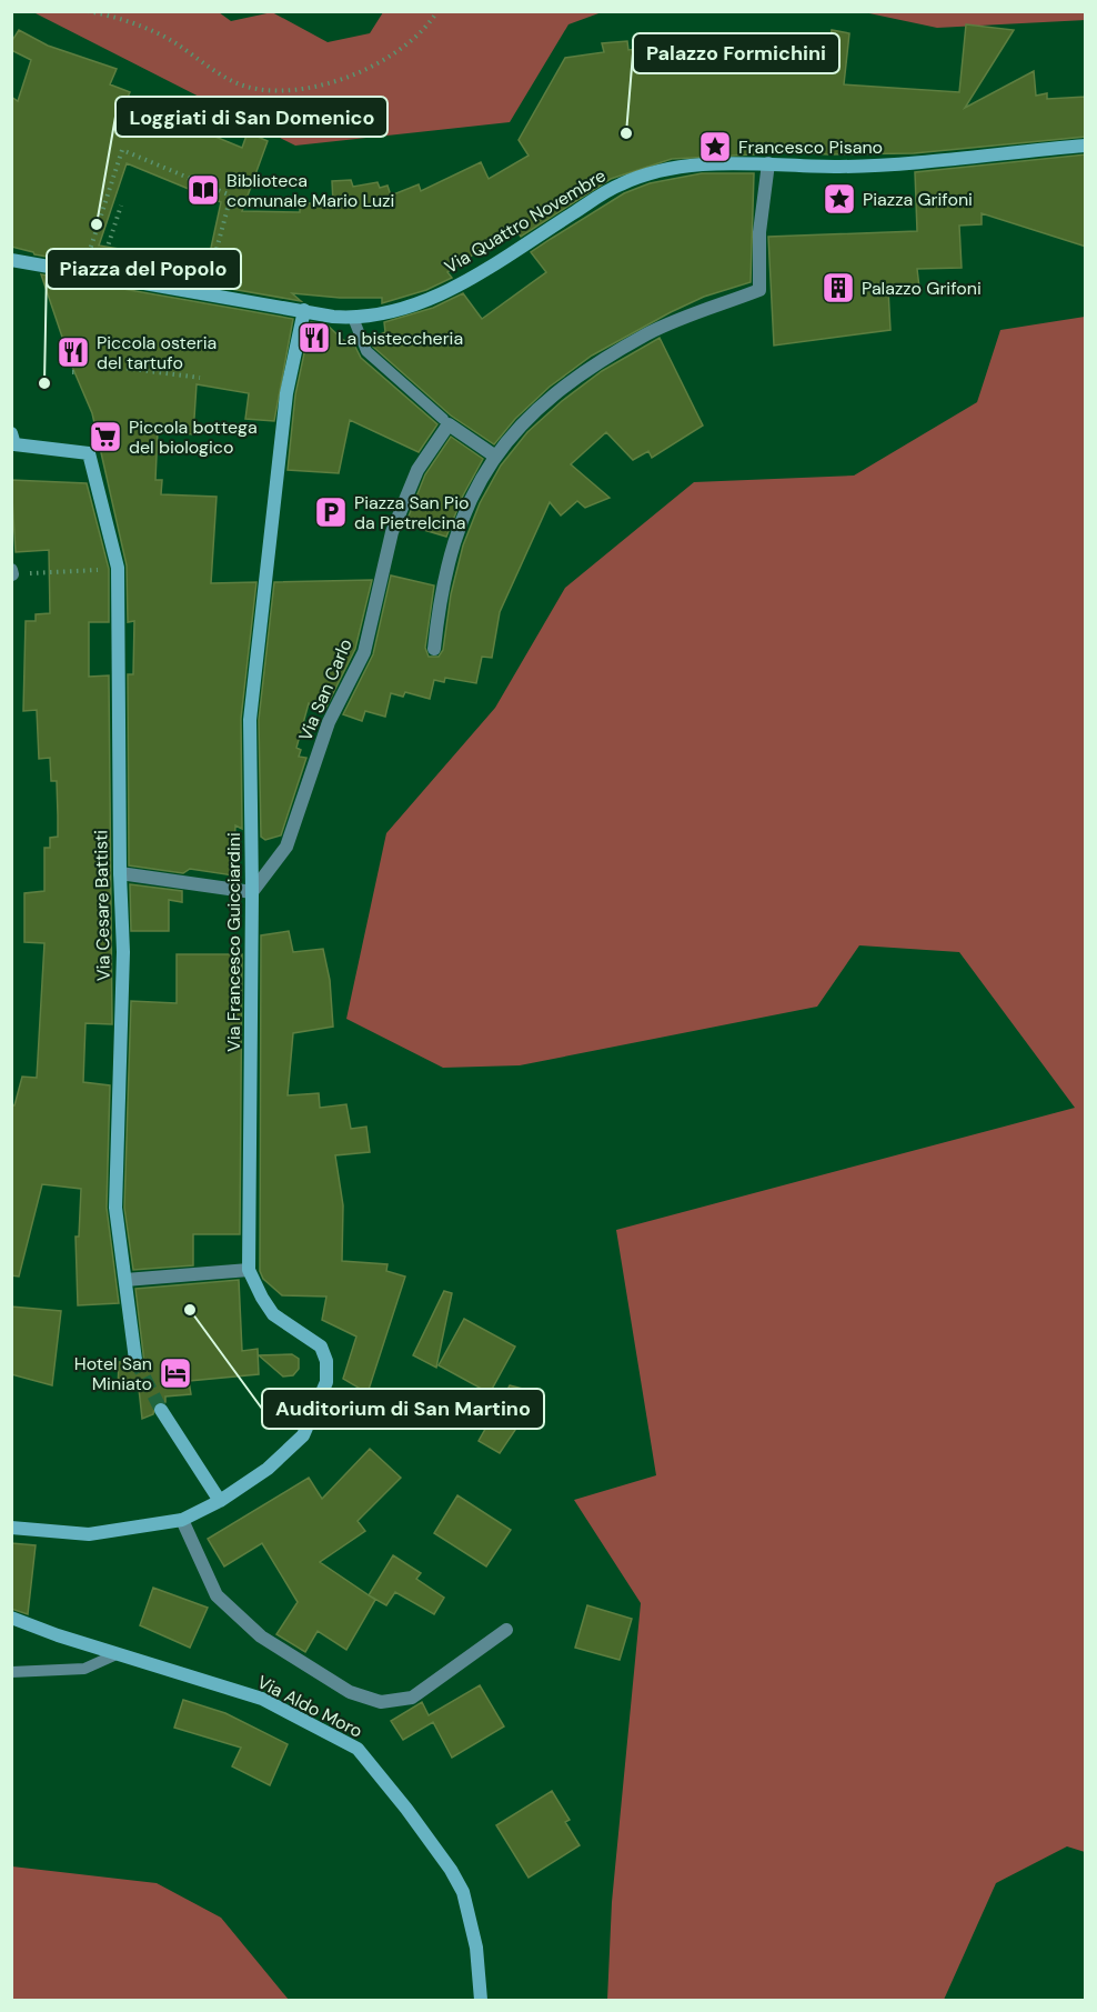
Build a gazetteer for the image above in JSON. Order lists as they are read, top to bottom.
{
  "streets": {
    "main road": [
      "Via Quattro Novembre",
      "Via Cesare Battisti",
      "Via Francesco Guicciardini",
      "Via Aldo Moro"
    ],
    "street": ["Via San Carlo"]
  },
  "crossings": [
    ["Via Quattro Novembre", "Via Francesco Guicciardini"],
    ["Via San Carlo", "Via Francesco Guicciardini"]
  ],
  "places": {
    "other": [
      "Palazzo Formichini",
      "Loggiati di San Domenico",
      "Piazza del Popolo",
      "Auditorium di San Martino"
    ],
    "place": ["Francesco Pisano", "Piazza Grifoni"],
    "library": ["Biblioteca comunale Mario Luzi"],
    "building": ["Palazzo Grifoni"],
    "restaurant": ["La bisteccheria", "Piccola osteria del tartufo"],
    "supermarket": ["Piccola bottega del biologico"],
    "parking": ["Piazza San Pio da Pietrelcina"],
    "hotel": ["Hotel San Miniato"]
  }
}
